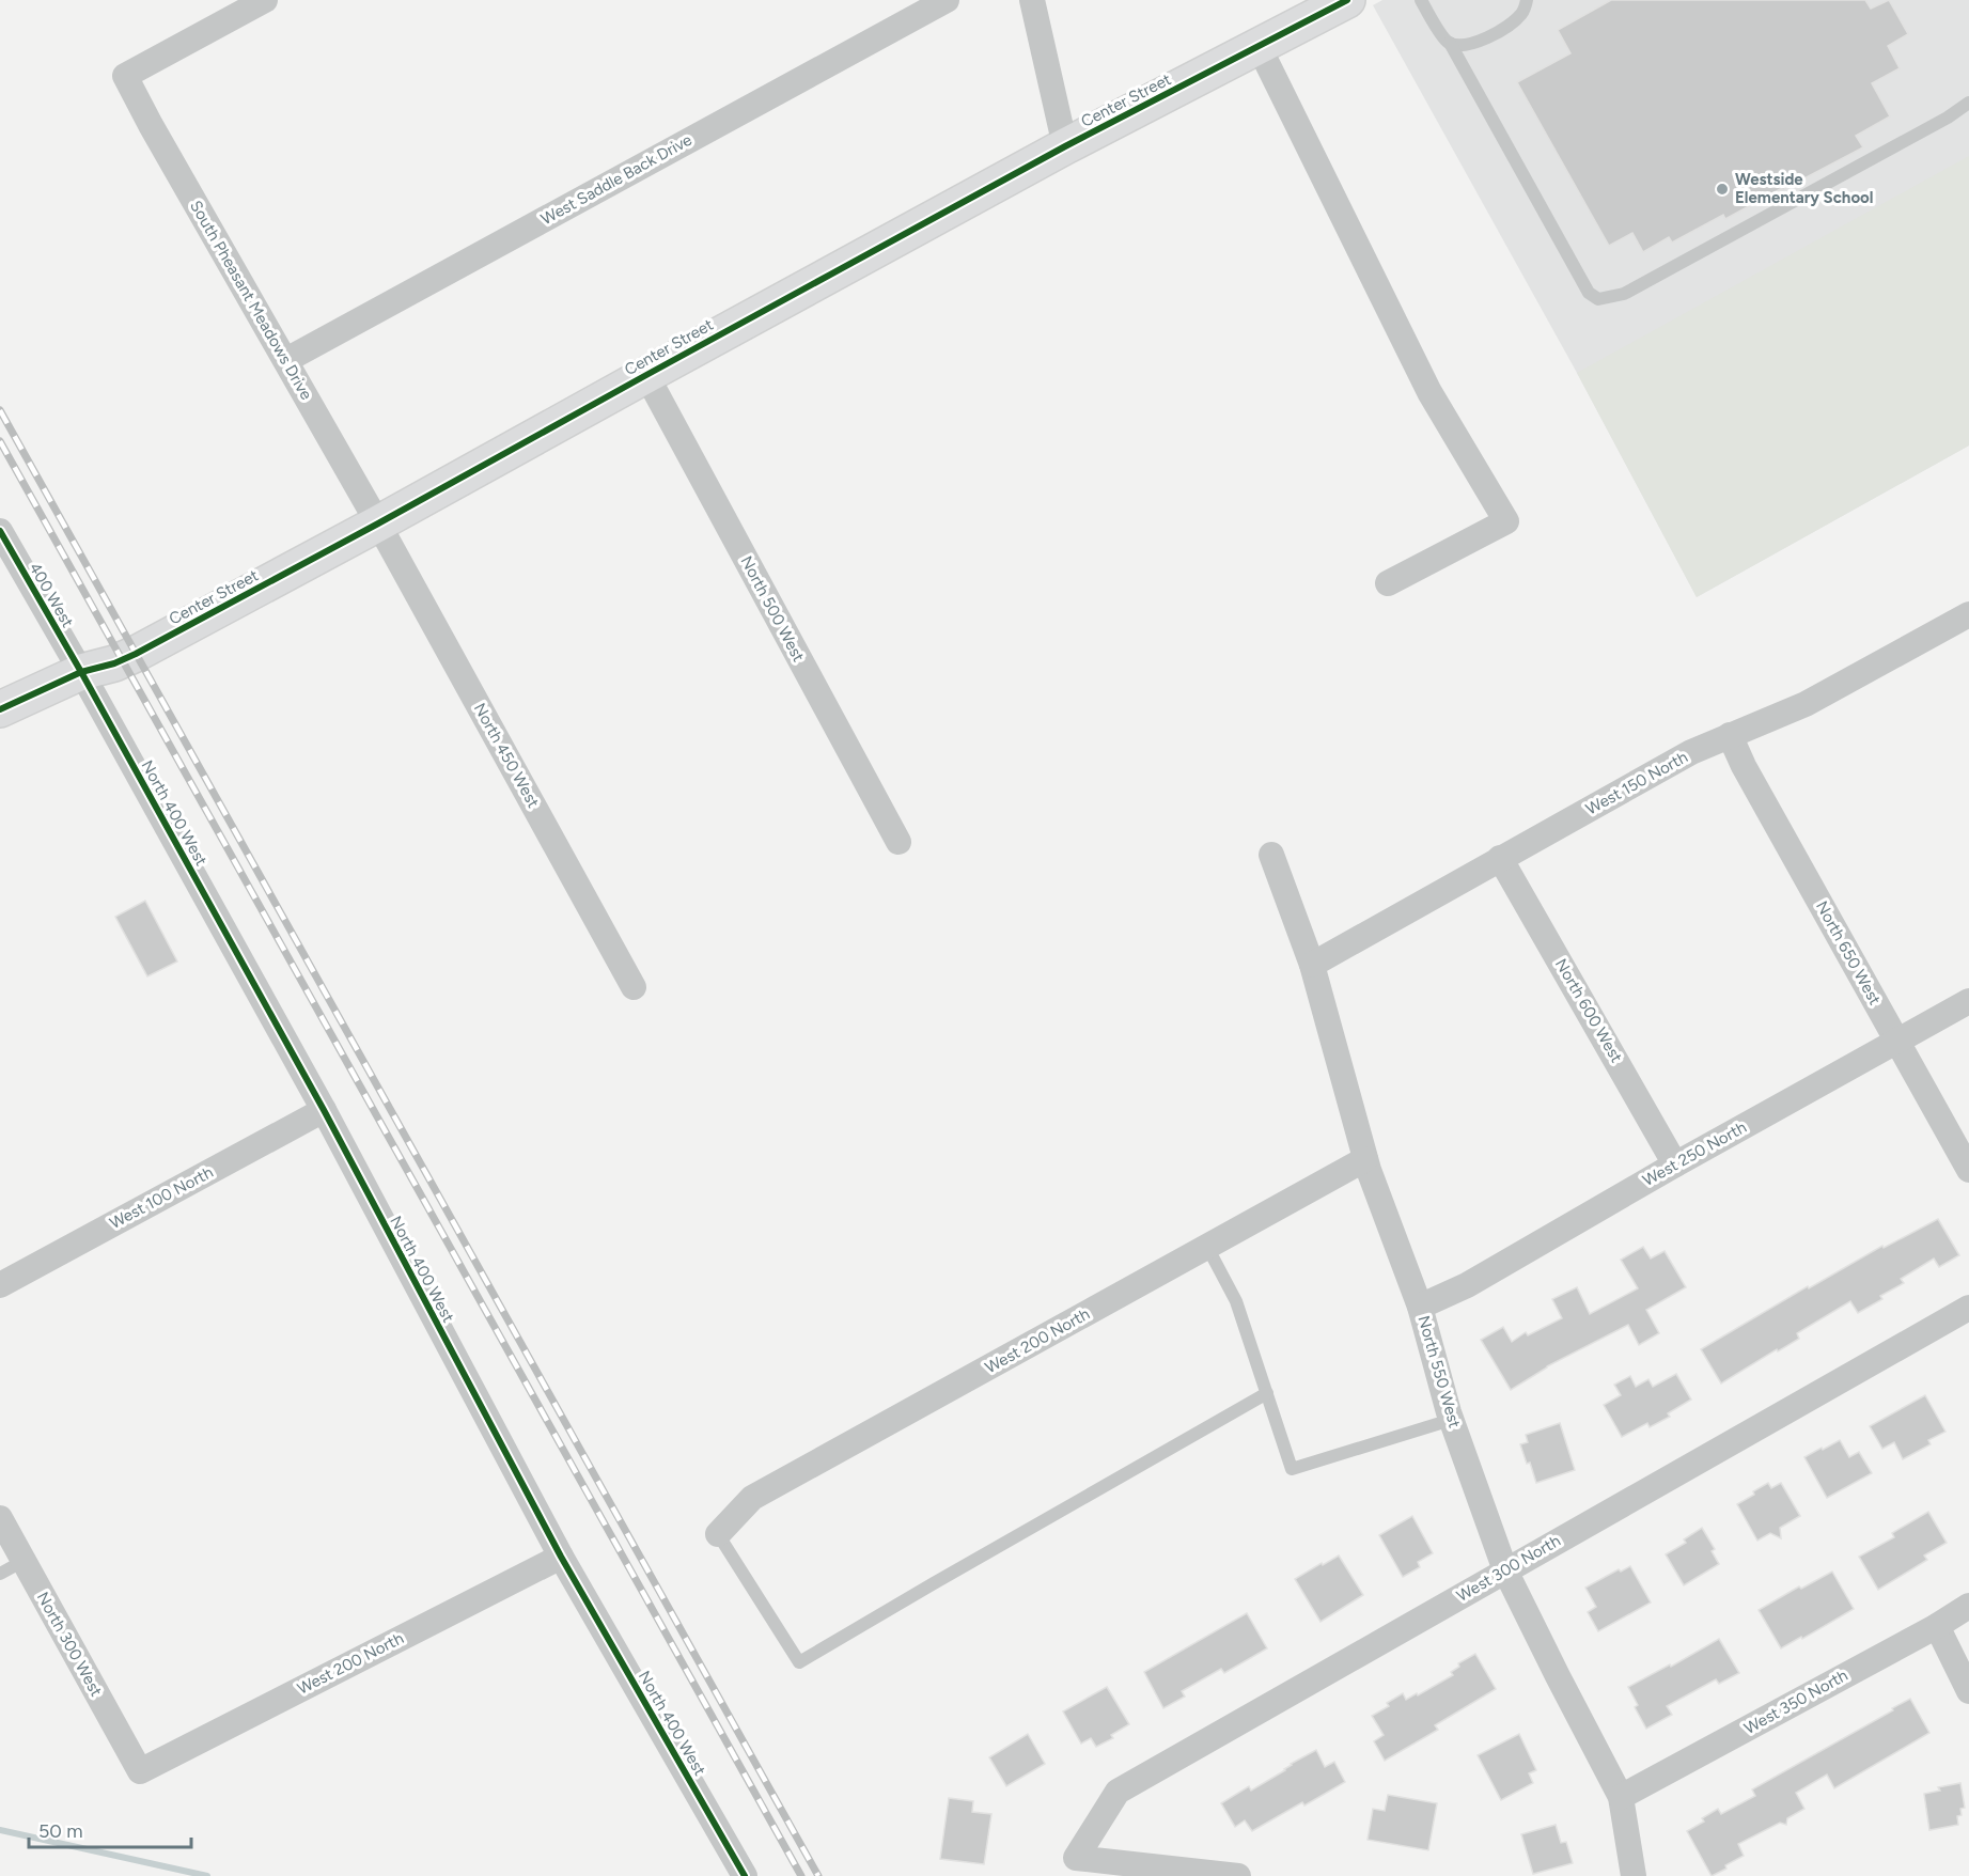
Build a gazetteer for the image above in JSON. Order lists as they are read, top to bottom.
{
  "streets": {
    "street": [
      "Center Street",
      "West Saddle Back Drive",
      "South Pheasant Meadows Drive",
      "400 West",
      "North 500 West",
      "North 450 West",
      "West 150 North",
      "North 400 West",
      "North 650 West",
      "North 600 West",
      "West 250 North",
      "West 100 North",
      "West 200 North",
      "North 550 West",
      "West 300 North",
      "North 300 West",
      "West 350 North"
    ]
  },
  "crossings": [
    ["Center Street", "South Pheasant Meadows Drive"],
    ["Center Street", "400 West"],
    ["Center Street", "North 500 West"],
    ["Center Street", "North 450 West"],
    ["Center Street", "North 400 West"],
    ["West Saddle Back Drive", "South Pheasant Meadows Drive"],
    ["South Pheasant Meadows Drive", "North 450 West"],
    ["400 West", "North 400 West"],
    ["West 150 North", "North 650 West"],
    ["West 150 North", "North 600 West"],
    ["West 150 North", "North 550 West"],
    ["North 400 West", "West 100 North"],
    ["North 400 West", "West 200 North"],
    ["North 650 West", "West 250 North"],
    ["North 600 West", "West 250 North"],
    ["West 250 North", "North 550 West"],
    ["West 200 North", "North 550 West"],
    ["West 200 North", "North 300 West"],
    ["North 550 West", "West 300 North"],
    ["North 550 West", "West 350 North"]
  ],
  "places": ["Westside Elementary School"],
  "scale_bar": "50 m"
}
